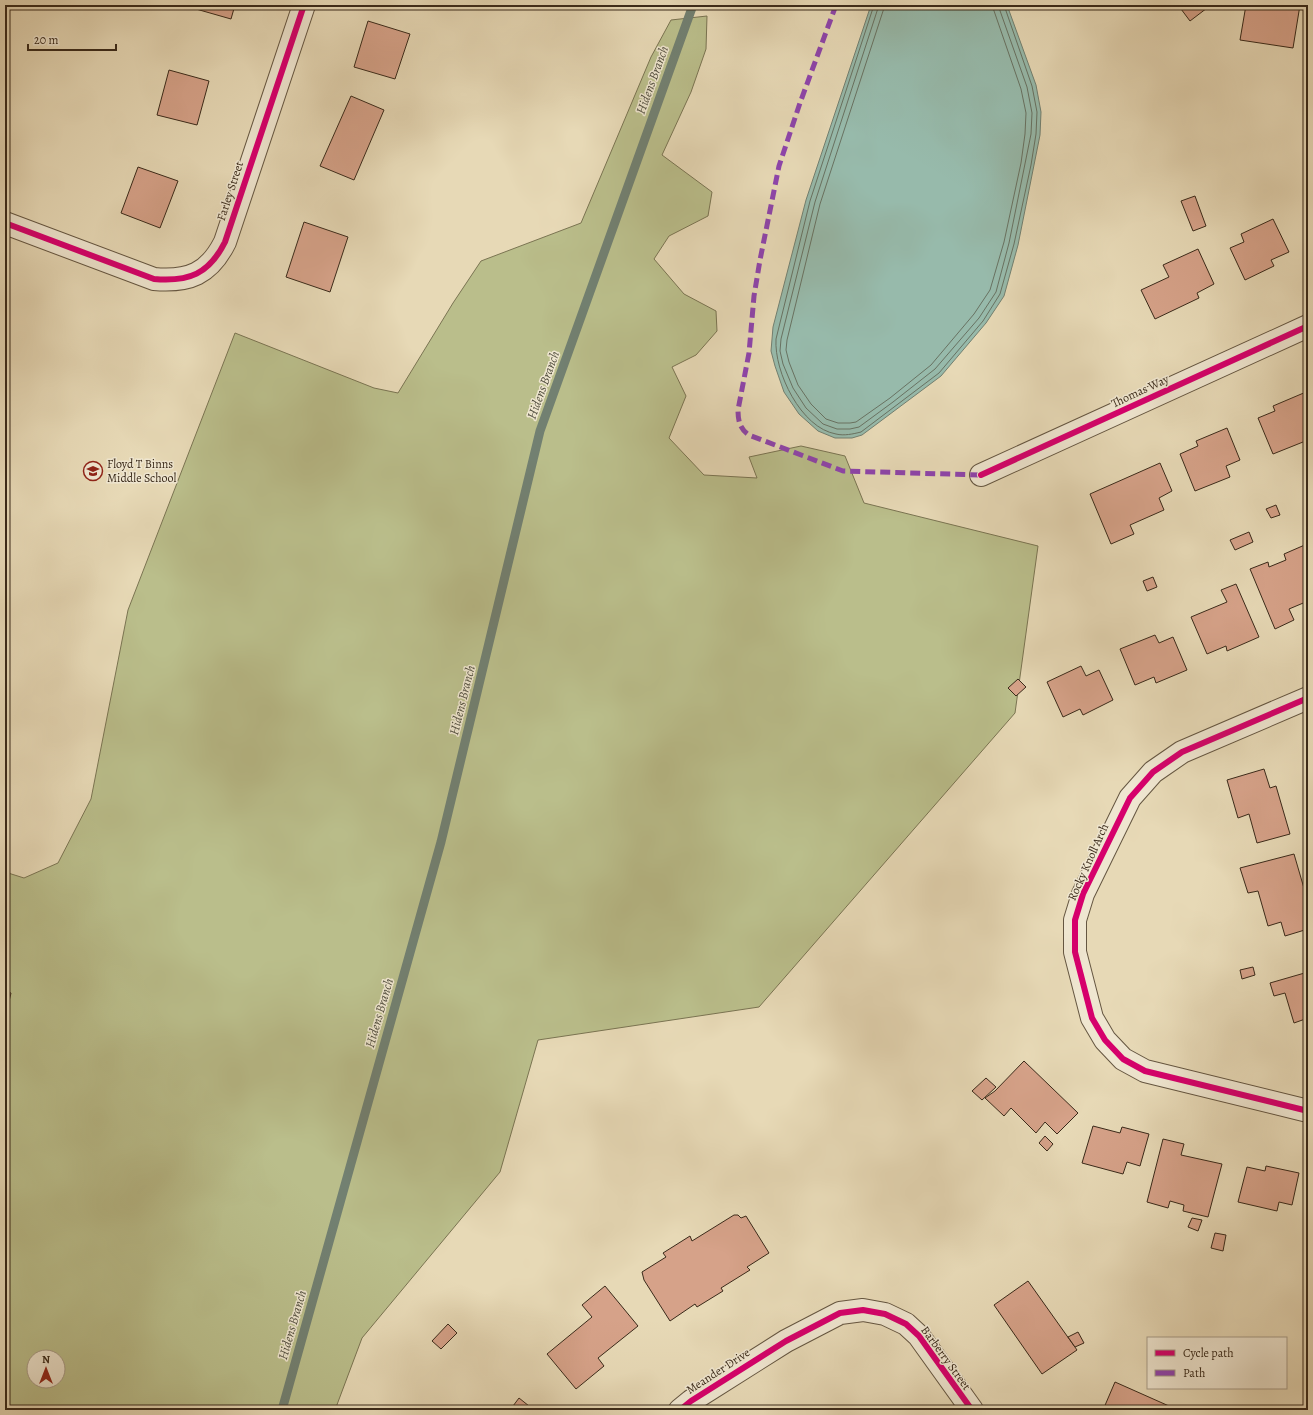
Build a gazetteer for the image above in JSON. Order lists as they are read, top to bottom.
{
  "streets": {
    "street": [
      "Farley Street",
      "Thomas Way",
      "Rocky Knoll Arch",
      "Barberry Street",
      "Meander Drive"
    ]
  },
  "crossings": [
    ["Barberry Street", "Meander Drive"]
  ],
  "water": ["Hidens Branch"],
  "places": {
    "school or university": ["Floyd T Binns Middle School"]
  },
  "legend": ["Cycle path", "Path"],
  "scale_bar": "20 m",
  "north": "top"
}
